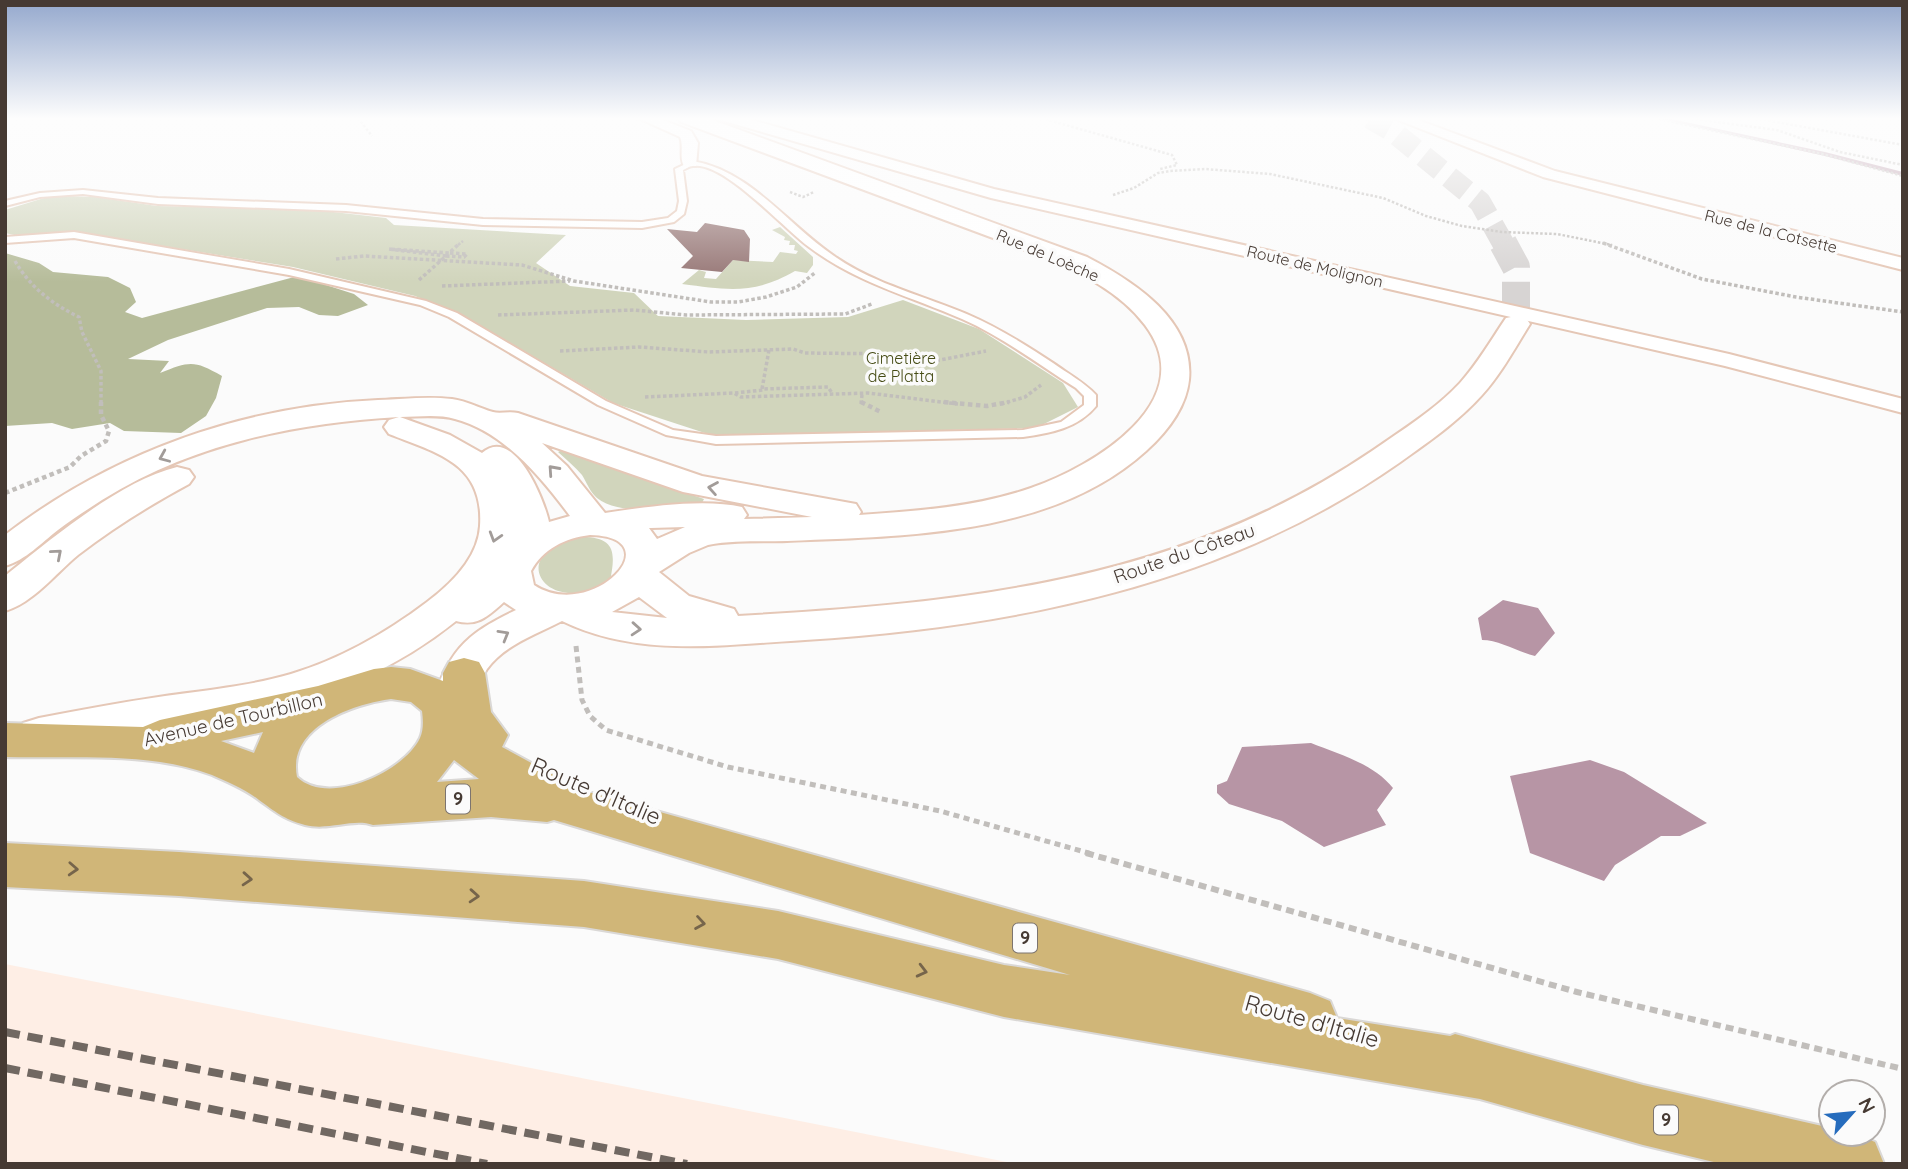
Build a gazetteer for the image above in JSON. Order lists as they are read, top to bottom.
{
  "streets": {
    "main road": ["Avenue de Tourbillon", "Route d'Italie", "9"],
    "street": [
      "Rue de la Cotsette",
      "Rue de Loèche",
      "Route de Molignon",
      "Route du Côteau"
    ]
  },
  "crossings": [
    ["Rue de Loèche", "Route du Côteau"],
    ["Avenue de Tourbillon", "Route d'Italie"]
  ],
  "parks": ["Cimetière de Platta"],
  "north": "top right"
}
